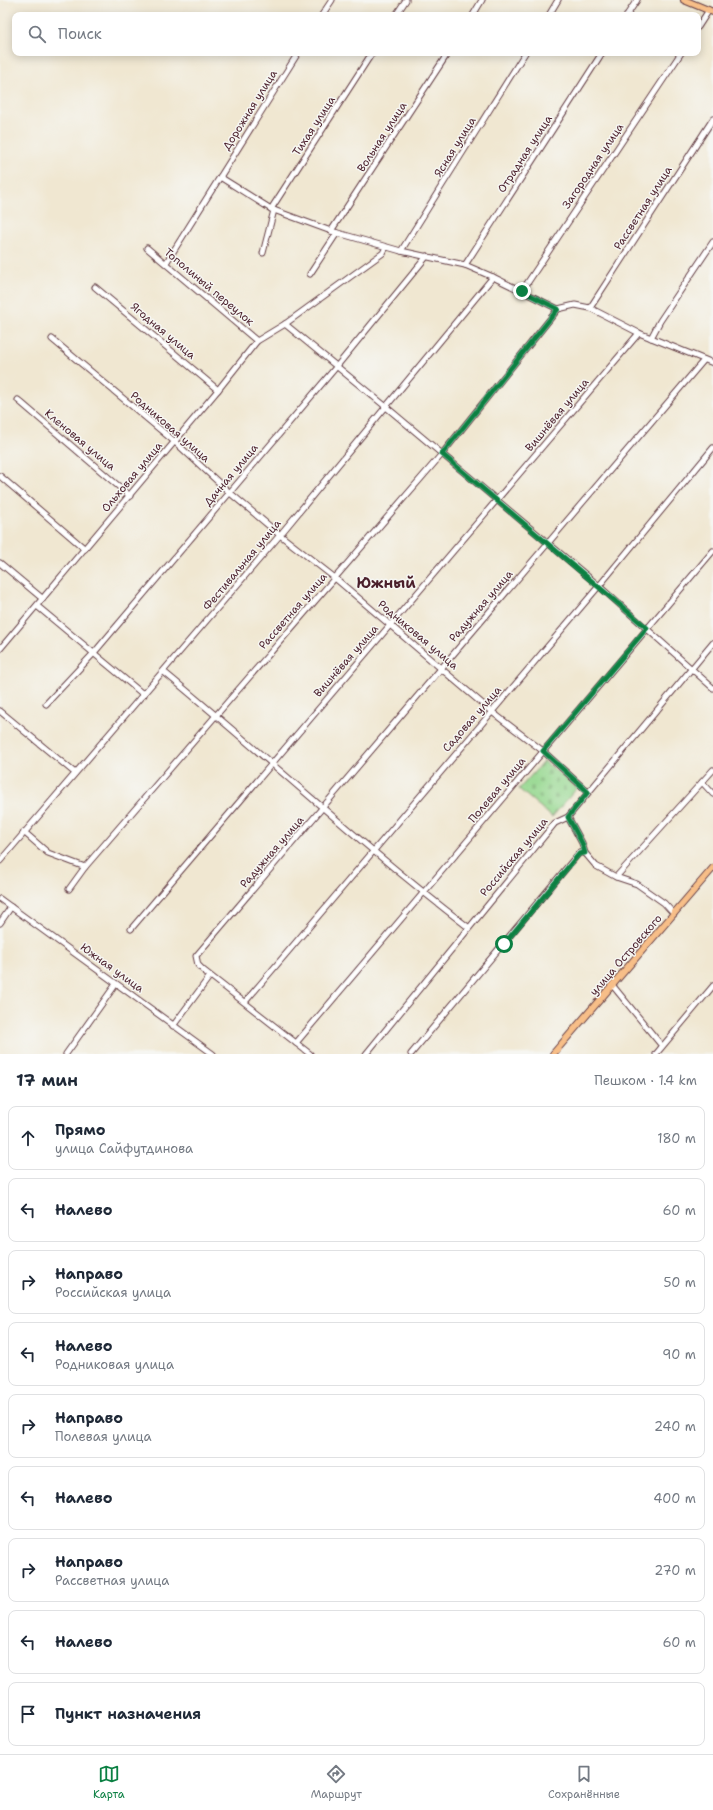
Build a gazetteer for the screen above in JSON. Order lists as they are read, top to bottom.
{
  "streets": {
    "main road": ["улица Островского"],
    "street": [
      "Дорожная улица",
      "Тихая улица",
      "Вольная улица",
      "Ясная улица",
      "Отрадная улица",
      "Загородная улица",
      "Рассветная улица",
      "Тополиный переулок",
      "Ягодная улица",
      "Вишнёвая улица",
      "Родниковая улица",
      "Кленовая улица",
      "Дачная улица",
      "Ольховая улица",
      "Фестивальная улица",
      "Радужная улица",
      "Садовая улица",
      "Полевая улица",
      "Российская улица",
      "Южная улица"
    ]
  },
  "crossings": [
    ["Дорожная улица", "Тополиный переулок"],
    ["Рассветная улица", "Родниковая улица"],
    ["Тополиный переулок", "Ольховая улица"],
    ["Ягодная улица", "Ольховая улица"],
    ["Вишнёвая улица", "Родниковая улица"],
    ["Родниковая улица", "Дачная улица"],
    ["Родниковая улица", "Ольховая улица"],
    ["Родниковая улица", "Фестивальная улица"],
    ["Родниковая улица", "Радужная улица"],
    ["Родниковая улица", "Садовая улица"],
    ["Родниковая улица", "Полевая улица"],
    ["Родниковая улица", "Российская улица"],
    ["Кленовая улица", "Ольховая улица"]
  ],
  "districts": ["Южный"],
  "page": {
    "search": "Поиск",
    "heading": ["17 мин", "Пешком · 1.4 km"],
    "list": [
      ["Прямо", "улица Сайфутдинова", "180 m"],
      ["Налево", "60 m"],
      ["Направо", "Российская улица", "50 m"],
      ["Налево", "Родниковая улица", "90 m"],
      ["Направо", "Полевая улица", "240 m"],
      ["Налево", "400 m"],
      ["Направо", "Рассветная улица", "270 m"],
      ["Налево", "60 m"],
      "Пункт назначения"
    ],
    "nav": ["Карта", "Маршрут", "Сохранённые"]
  }
}
